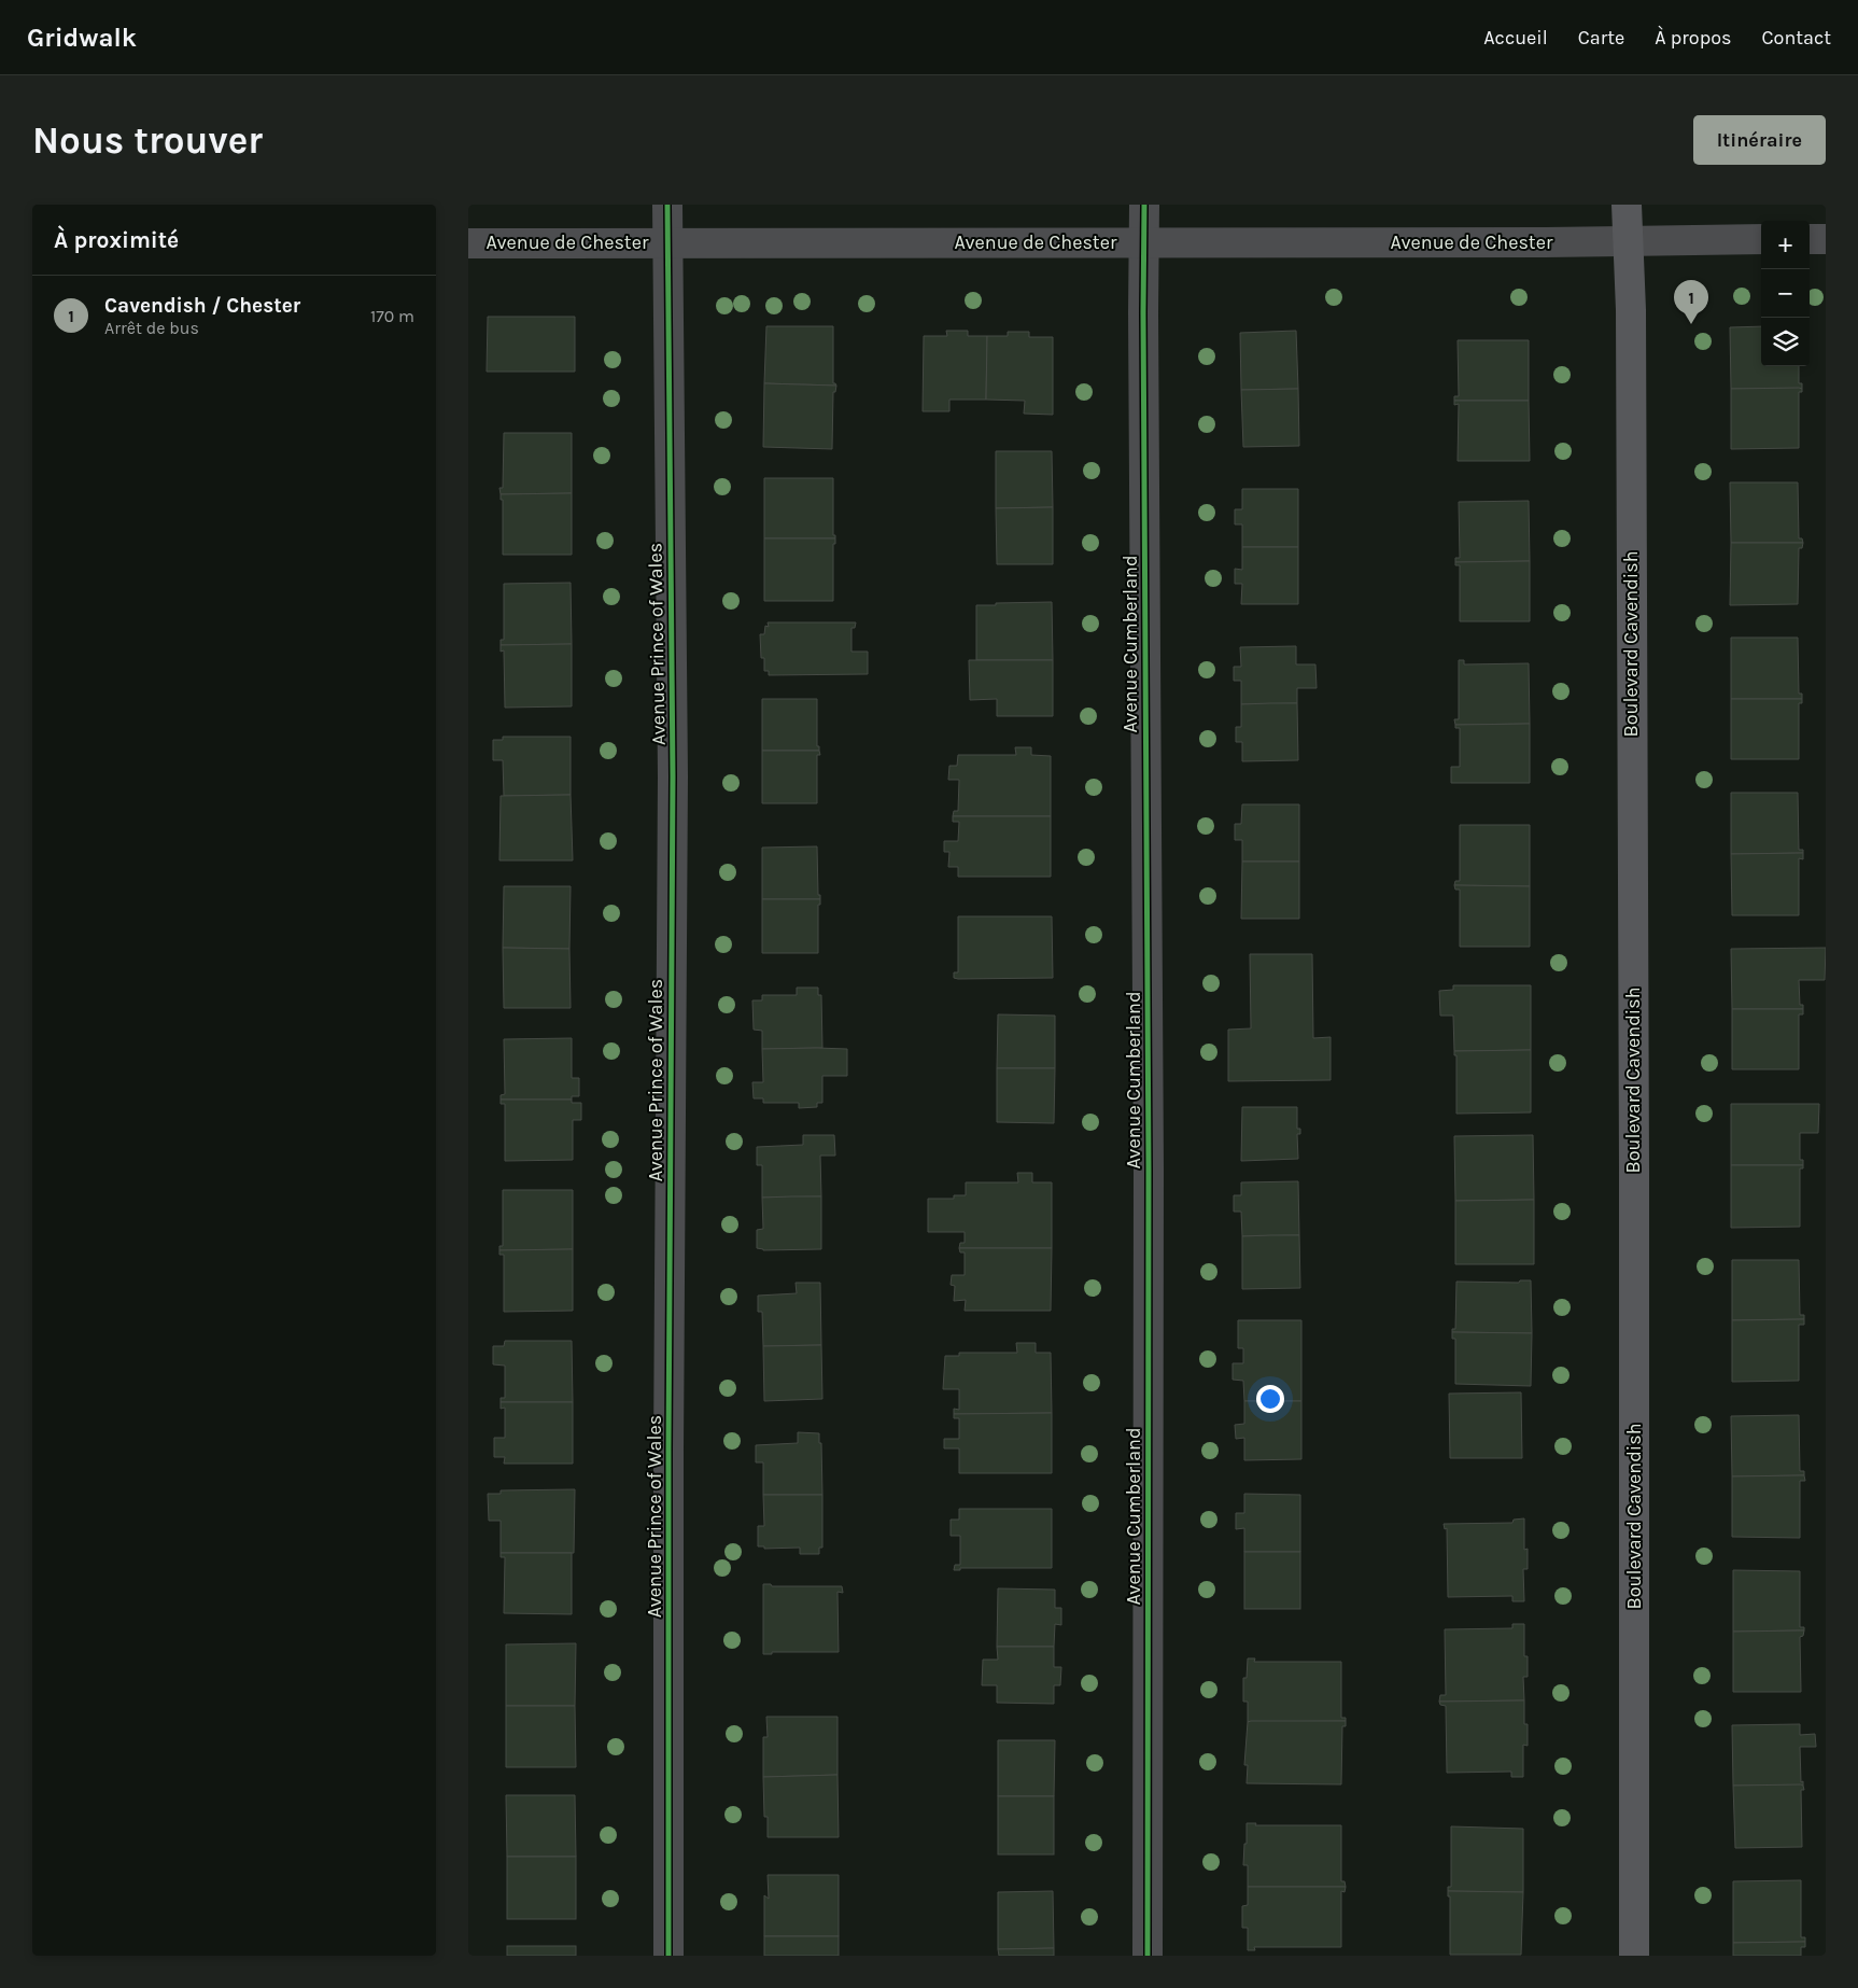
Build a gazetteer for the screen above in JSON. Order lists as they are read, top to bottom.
{
  "streets": {
    "main road": ["Boulevard Cavendish"],
    "street": ["Avenue de Chester", "Avenue Prince of Wales", "Avenue Cumberland"]
  },
  "crossings": [
    ["Avenue de Chester", "Avenue Prince of Wales"],
    ["Avenue de Chester", "Avenue Cumberland"],
    ["Avenue de Chester", "Boulevard Cavendish"]
  ],
  "page": {
    "header": "Gridwalk",
    "nav": [
      "Accueil",
      "Carte",
      "À propos",
      "Contact"
    ],
    "buttons": "Itinéraire",
    "title": "Nous trouver",
    "heading": "À proximité",
    "map_buttons": ["+", "−"],
    "list": [
      {
        "mark": "1",
        "name": "Cavendish / Chester",
        "note": "Arrêt de bus",
        "value": "170 m"
      }
    ],
    "pins": "1"
  }
}
